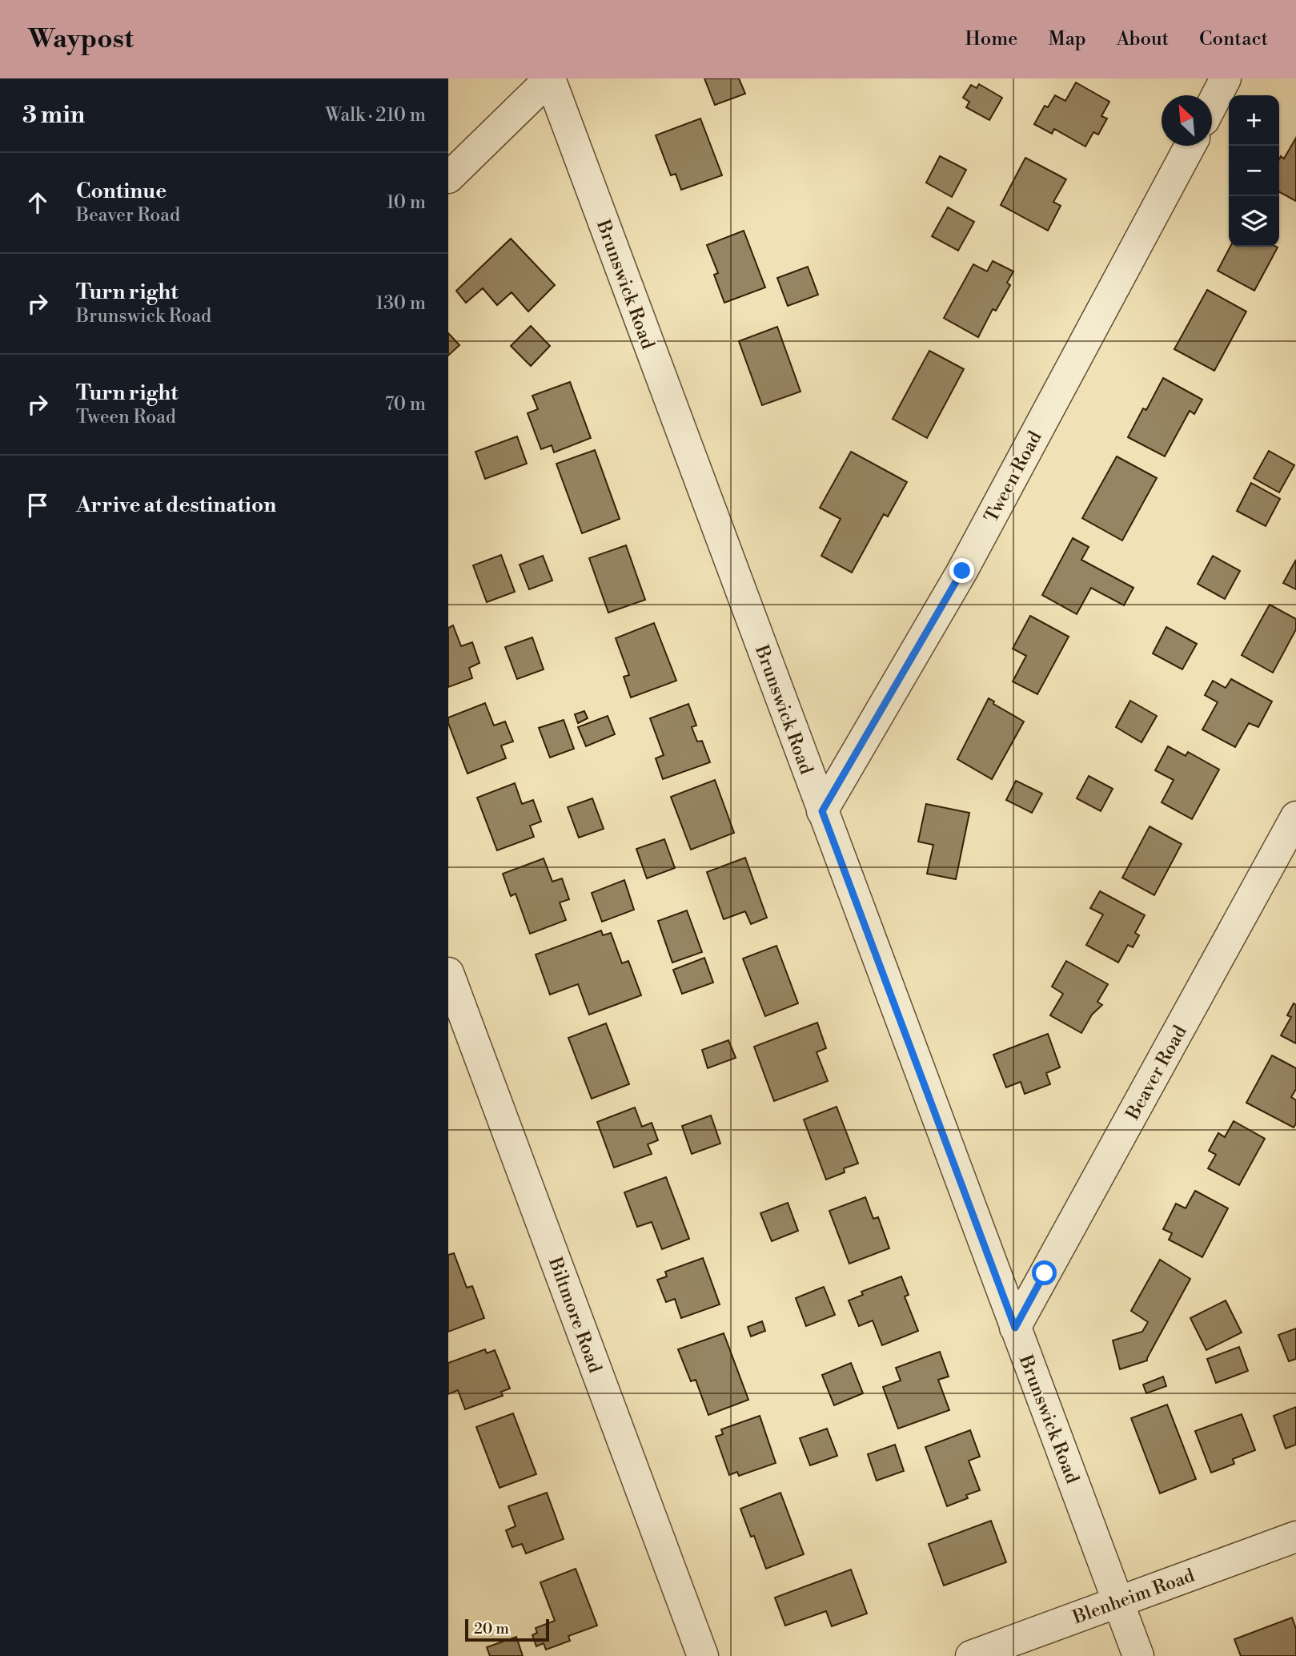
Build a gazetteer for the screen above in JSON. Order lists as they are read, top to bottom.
{
  "streets": {
    "street": [
      "Brunswick Road",
      "Tween Road",
      "Beaver Road",
      "Biltmore Road",
      "Blenheim Road"
    ]
  },
  "crossings": [
    ["Brunswick Road", "Tween Road"],
    ["Brunswick Road", "Beaver Road"],
    ["Brunswick Road", "Blenheim Road"]
  ],
  "scale_bar": "20 m",
  "north": "top left",
  "page": {
    "header": "Waypost",
    "nav": [
      "Home",
      "Map",
      "About",
      "Contact"
    ],
    "heading": ["3 min", "Walk · 210 m"],
    "map_buttons": ["+", "−"],
    "list": [
      ["Continue", "Beaver Road", "10 m"],
      ["Turn right", "Brunswick Road", "130 m"],
      ["Turn right", "Tween Road", "70 m"],
      "Arrive at destination"
    ],
    "scale": "20 m"
  }
}
